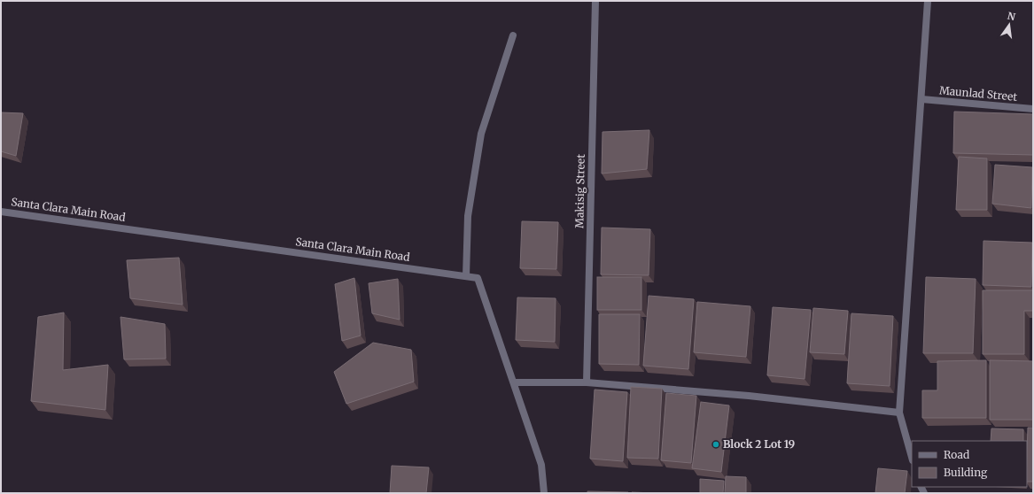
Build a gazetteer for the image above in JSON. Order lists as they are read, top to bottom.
{
  "streets": {
    "street": ["Maunlad Street", "Makisig Street", "Santa Clara Main Road"]
  },
  "places": ["Block 2 Lot 19"],
  "legend": ["Road", "Building"],
  "north": "top"
}
